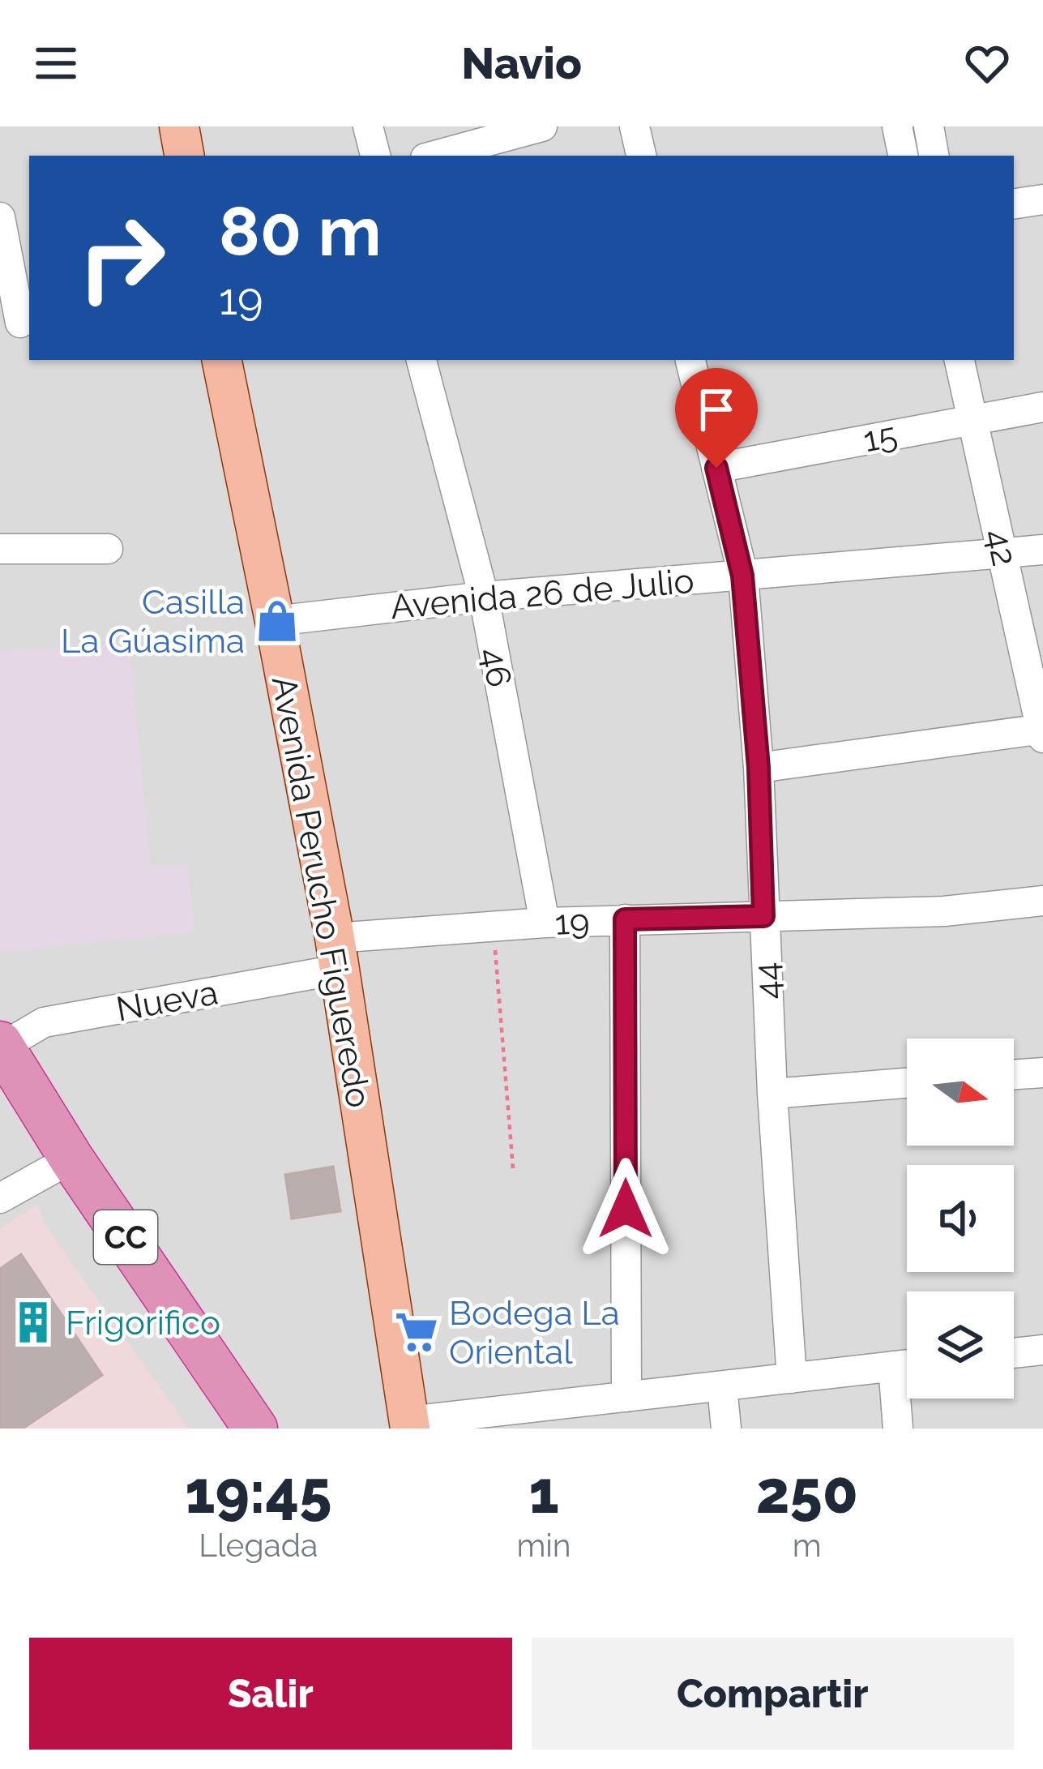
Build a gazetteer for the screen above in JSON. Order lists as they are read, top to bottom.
{
  "streets": {
    "highway": ["CC"],
    "main road": ["Avenida Perucho Figueredo"],
    "street": [
      "15",
      "42",
      "Avenida 26 de Julio",
      "46",
      "19",
      "44",
      "Nueva"
    ]
  },
  "crossings": [
    ["15", "42"],
    ["15", "44"],
    ["42", "Avenida 26 de Julio"],
    ["Avenida 26 de Julio", "46"],
    ["Avenida 26 de Julio", "Avenida Perucho Figueredo"],
    ["Avenida 26 de Julio", "44"],
    ["46", "19"],
    ["Avenida Perucho Figueredo", "19"],
    ["Avenida Perucho Figueredo", "Nueva"],
    ["19", "44"],
    ["19", "Nueva"],
    ["Nueva", "CC"]
  ],
  "places": {
    "shop": ["Casilla La Gúasima"],
    "building": ["Frigorifico"],
    "supermarket": ["Bodega La Oriental"]
  },
  "north": "right",
  "page": {
    "header": "Navio",
    "turn": ["80 m", "19"],
    "eta": [
      "19:45",
      "Llegada",
      "1",
      "min",
      "250",
      "m"
    ],
    "buttons": ["Salir", "Compartir"]
  }
}
